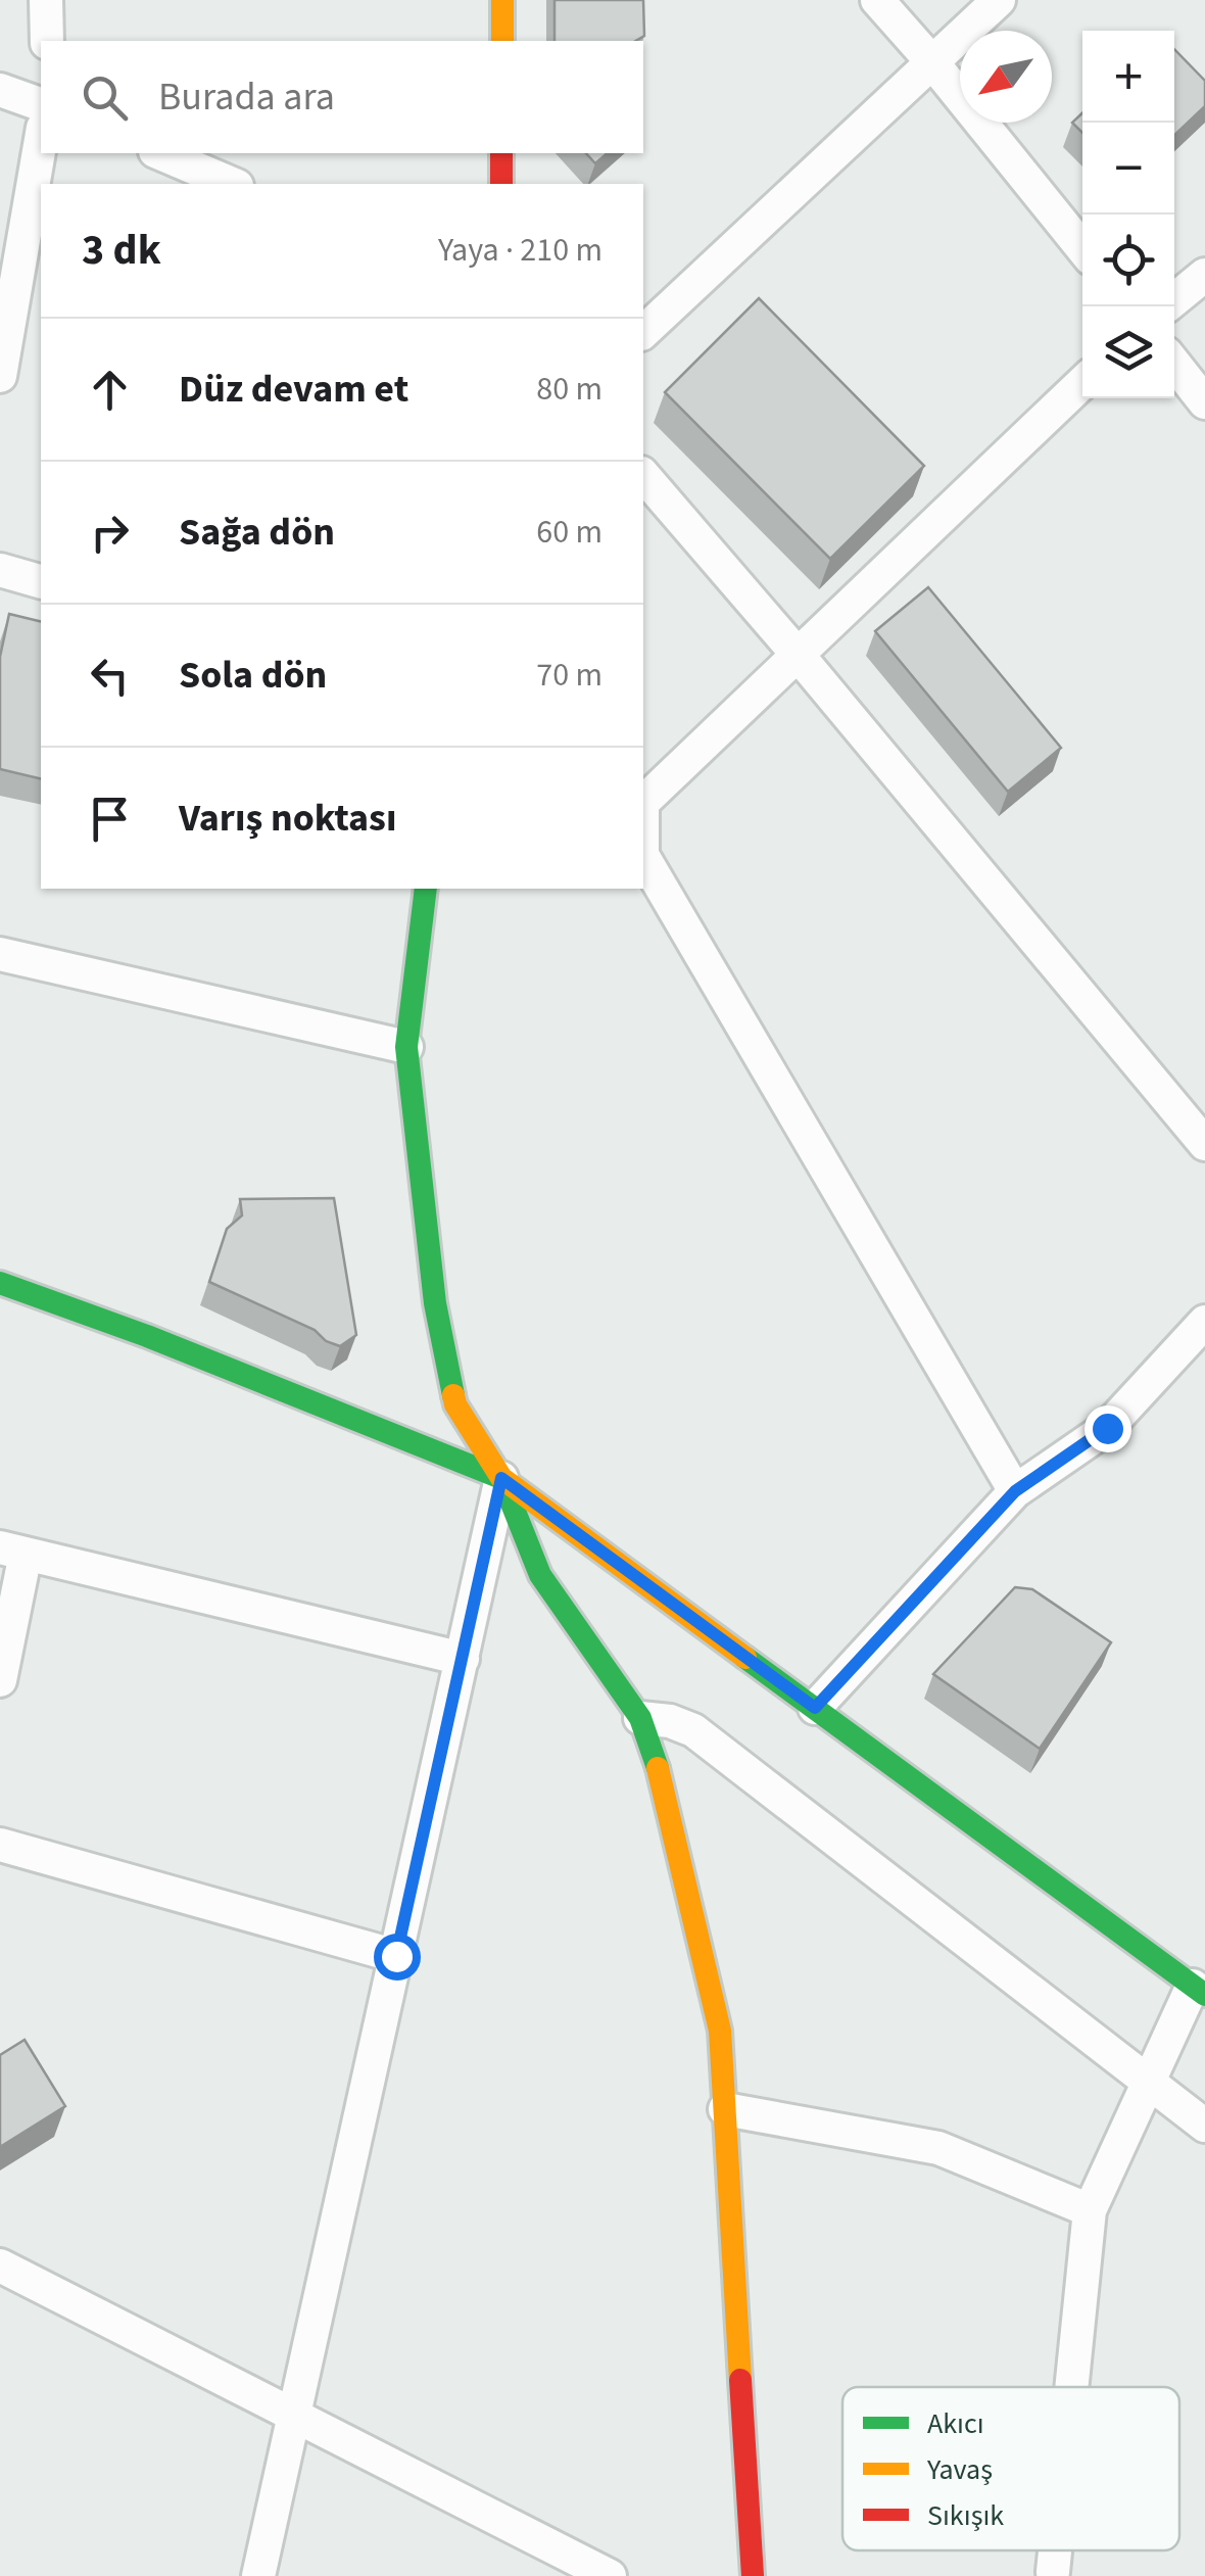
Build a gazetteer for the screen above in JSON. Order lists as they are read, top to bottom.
{
  "legend": ["Akıcı", "Yavaş", "Sıkışık"],
  "north": "bottom left",
  "page": {
    "map_buttons": ["+", "−"],
    "search": "Burada ara",
    "heading": ["3 dk", "Yaya · 210 m"],
    "list": [
      ["Düz devam et", "80 m"],
      ["Sağa dön", "60 m"],
      ["Sola dön", "70 m"],
      "Varış noktası"
    ]
  }
}
